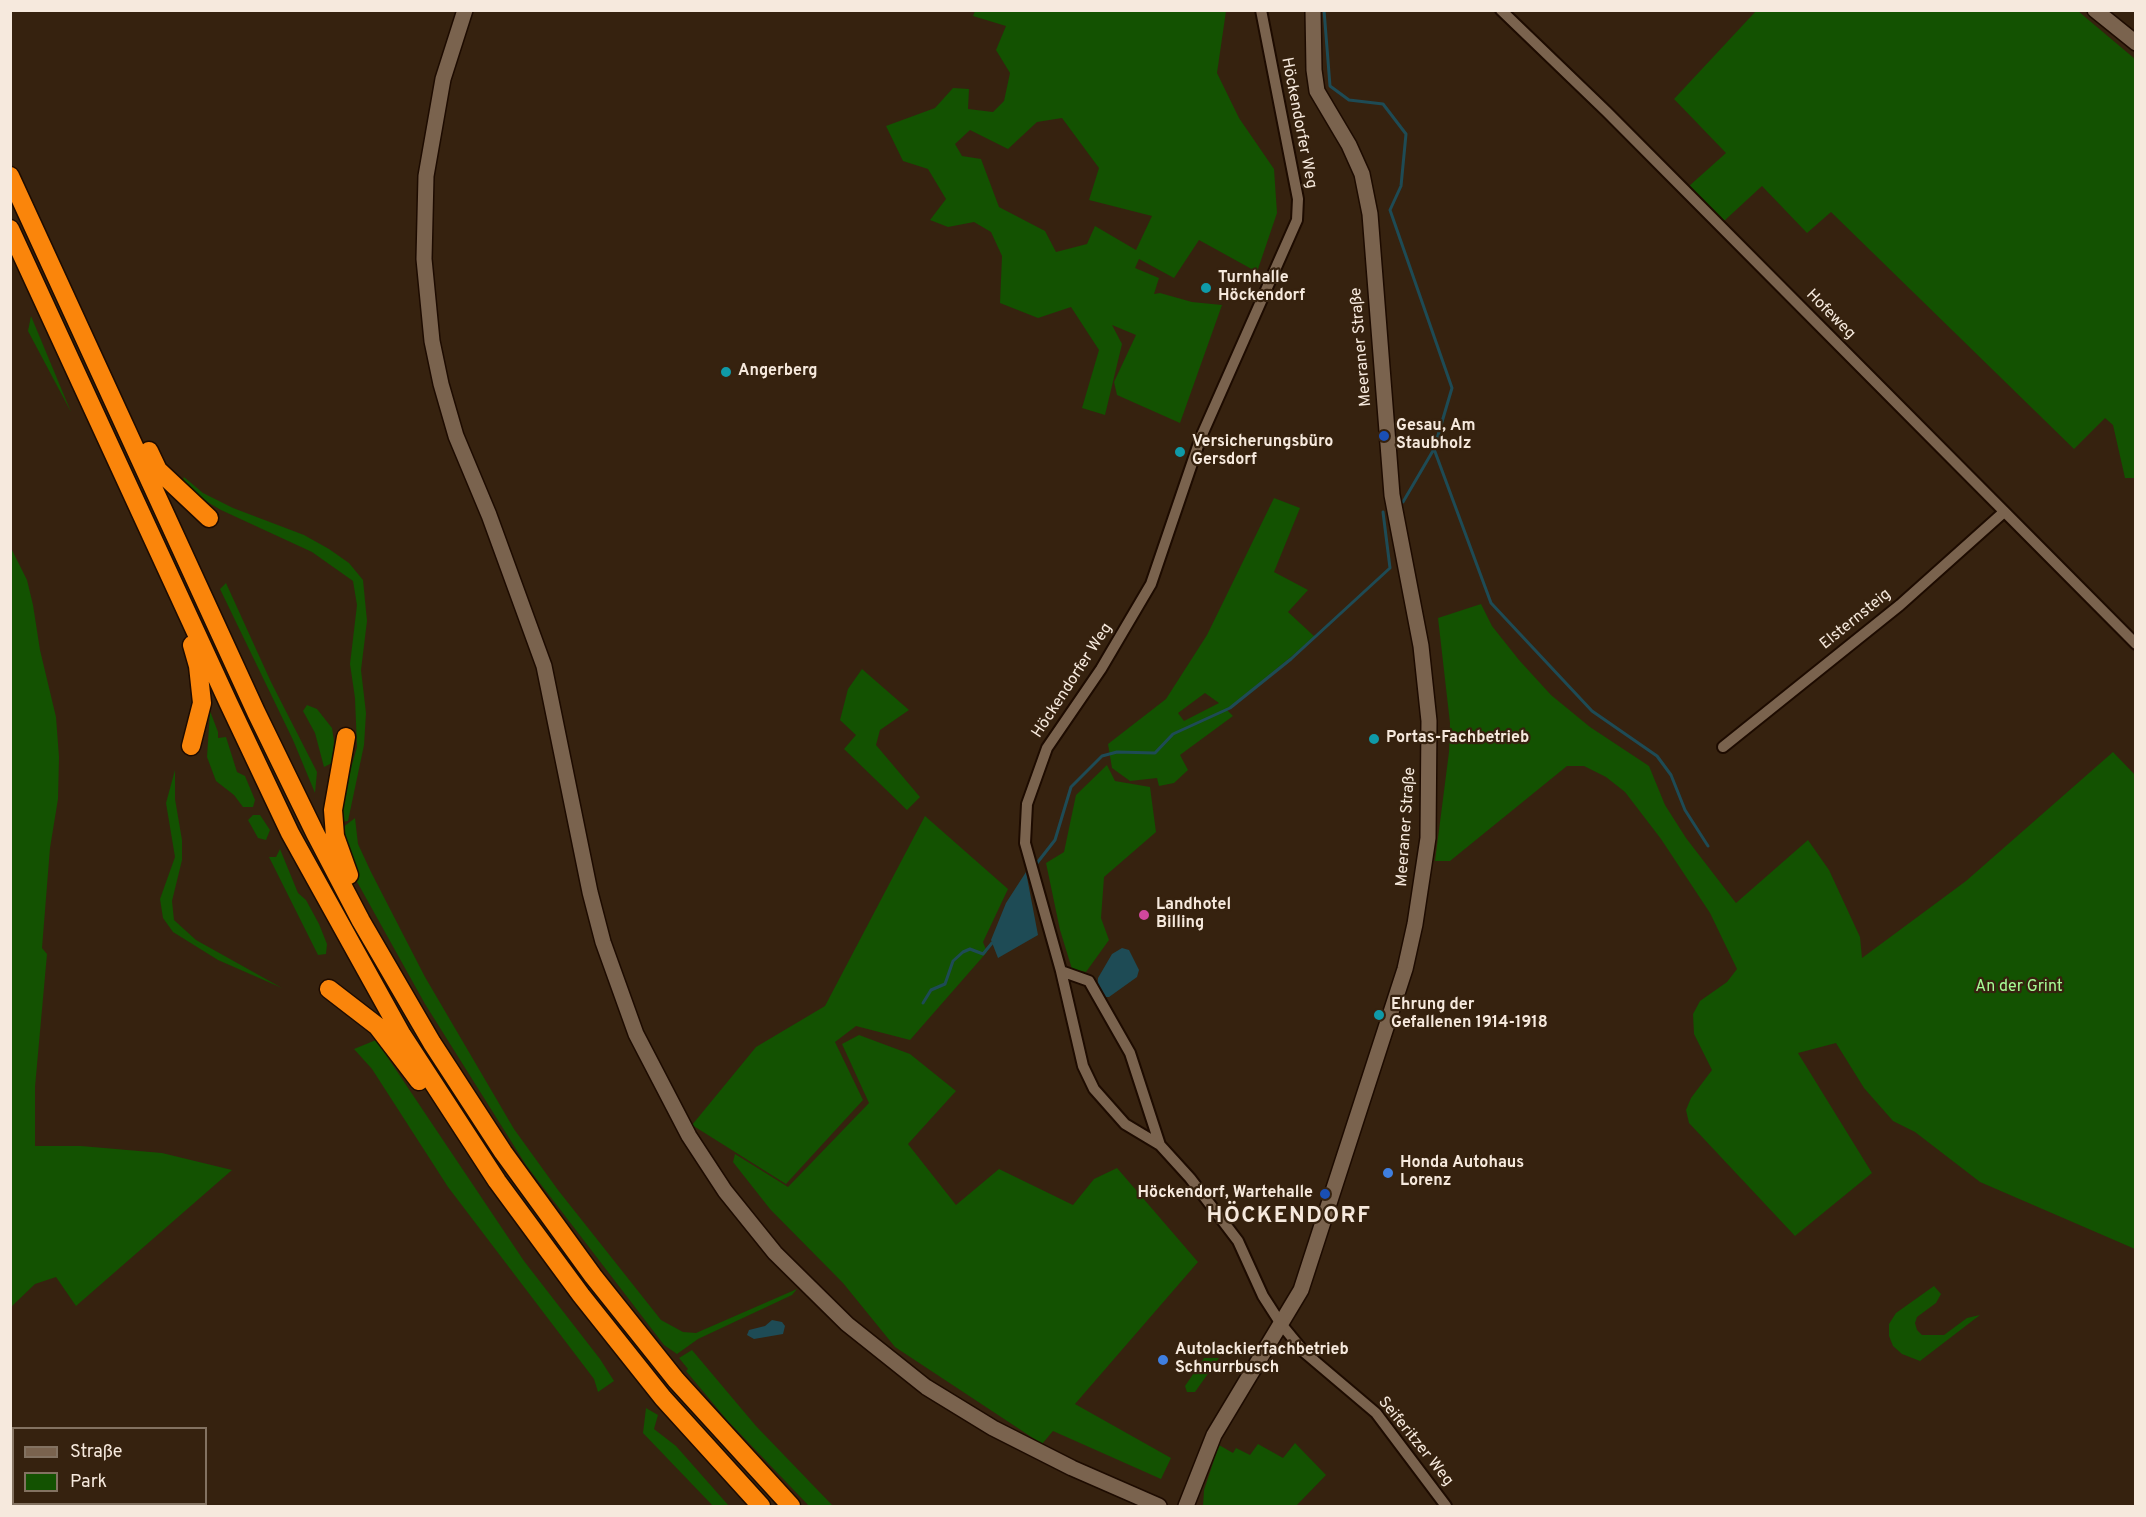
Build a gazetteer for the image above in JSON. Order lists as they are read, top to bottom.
{
  "streets": {
    "main road": ["Meeraner Straße"],
    "street": [
      "Höckendorfer Weg",
      "Hofeweg",
      "Elsternsteig",
      "Seiferitzer Weg"
    ]
  },
  "crossings": [
    ["Höckendorfer Weg", "Meeraner Straße"],
    ["Höckendorfer Weg", "Seiferitzer Weg"],
    ["Hofeweg", "Elsternsteig"],
    ["Meeraner Straße", "Seiferitzer Weg"]
  ],
  "districts": ["HÖCKENDORF"],
  "parks": ["An der Grint"],
  "places": [
    "Turnhalle Höckendorf",
    "Angerberg",
    "Gesau, Am Staubholz",
    "Versicherungsbüro Gersdorf",
    "Portas-Fachbetrieb",
    "Landhotel Billing",
    "Ehrung der Gefallenen 1914-1918",
    "Honda Autohaus Lorenz",
    "Höckendorf, Wartehalle",
    "Autolackierfachbetrieb Schnurrbusch"
  ],
  "legend": ["Straße", "Park"]
}
